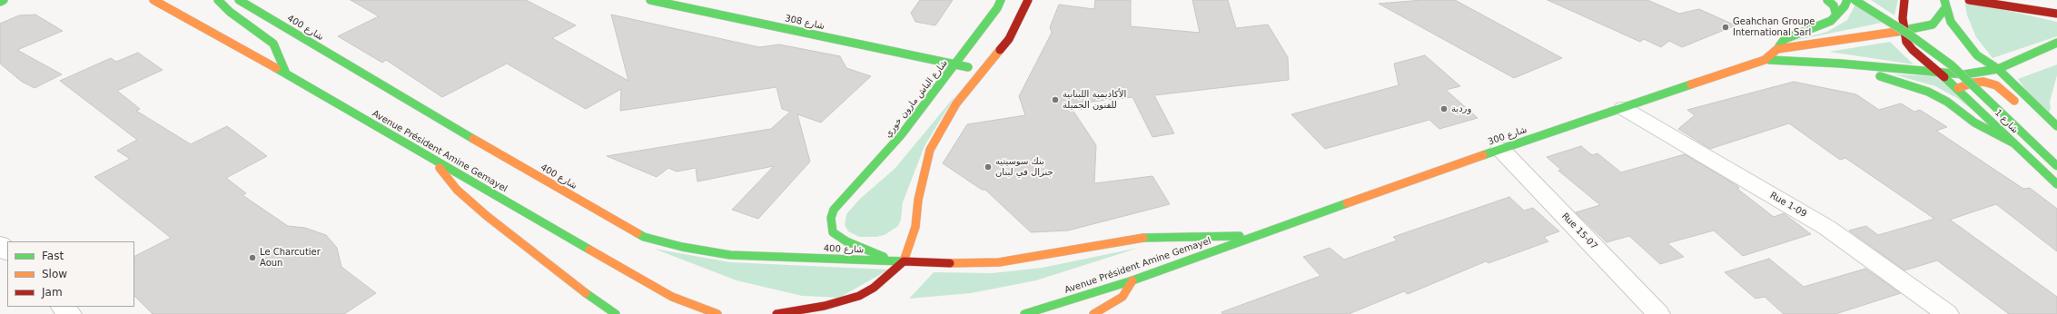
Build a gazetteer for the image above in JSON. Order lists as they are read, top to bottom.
{
  "streets": {
    "main road": [
      "شارع 308",
      "شارع 400",
      "شارع الباش مارون خوري",
      "شارع 1",
      "شارع 300",
      "Avenue Président Amine Gemayel"
    ],
    "street": ["Rue 1-09", "Rue 15-07"]
  },
  "crossings": [
    ["شارع 308", "شارع الباش مارون خوري"],
    ["شارع 400", "شارع الباش مارون خوري"],
    ["شارع 400", "شارع 300"],
    ["شارع 400", "Avenue Président Amine Gemayel"],
    ["شارع 300", "Avenue Président Amine Gemayel"],
    ["شارع 300", "Rue 1-09"],
    ["شارع 300", "Rue 15-07"]
  ],
  "places": [
    "Geahchan Groupe International Sarl",
    "الأكاديمية اللبنانية للفنون الجميلة",
    "وردية",
    "بنك سوسيتيه جنرال في لبنان",
    "Le Charcutier Aoun"
  ],
  "legend": ["Fast", "Slow", "Jam"]
}
